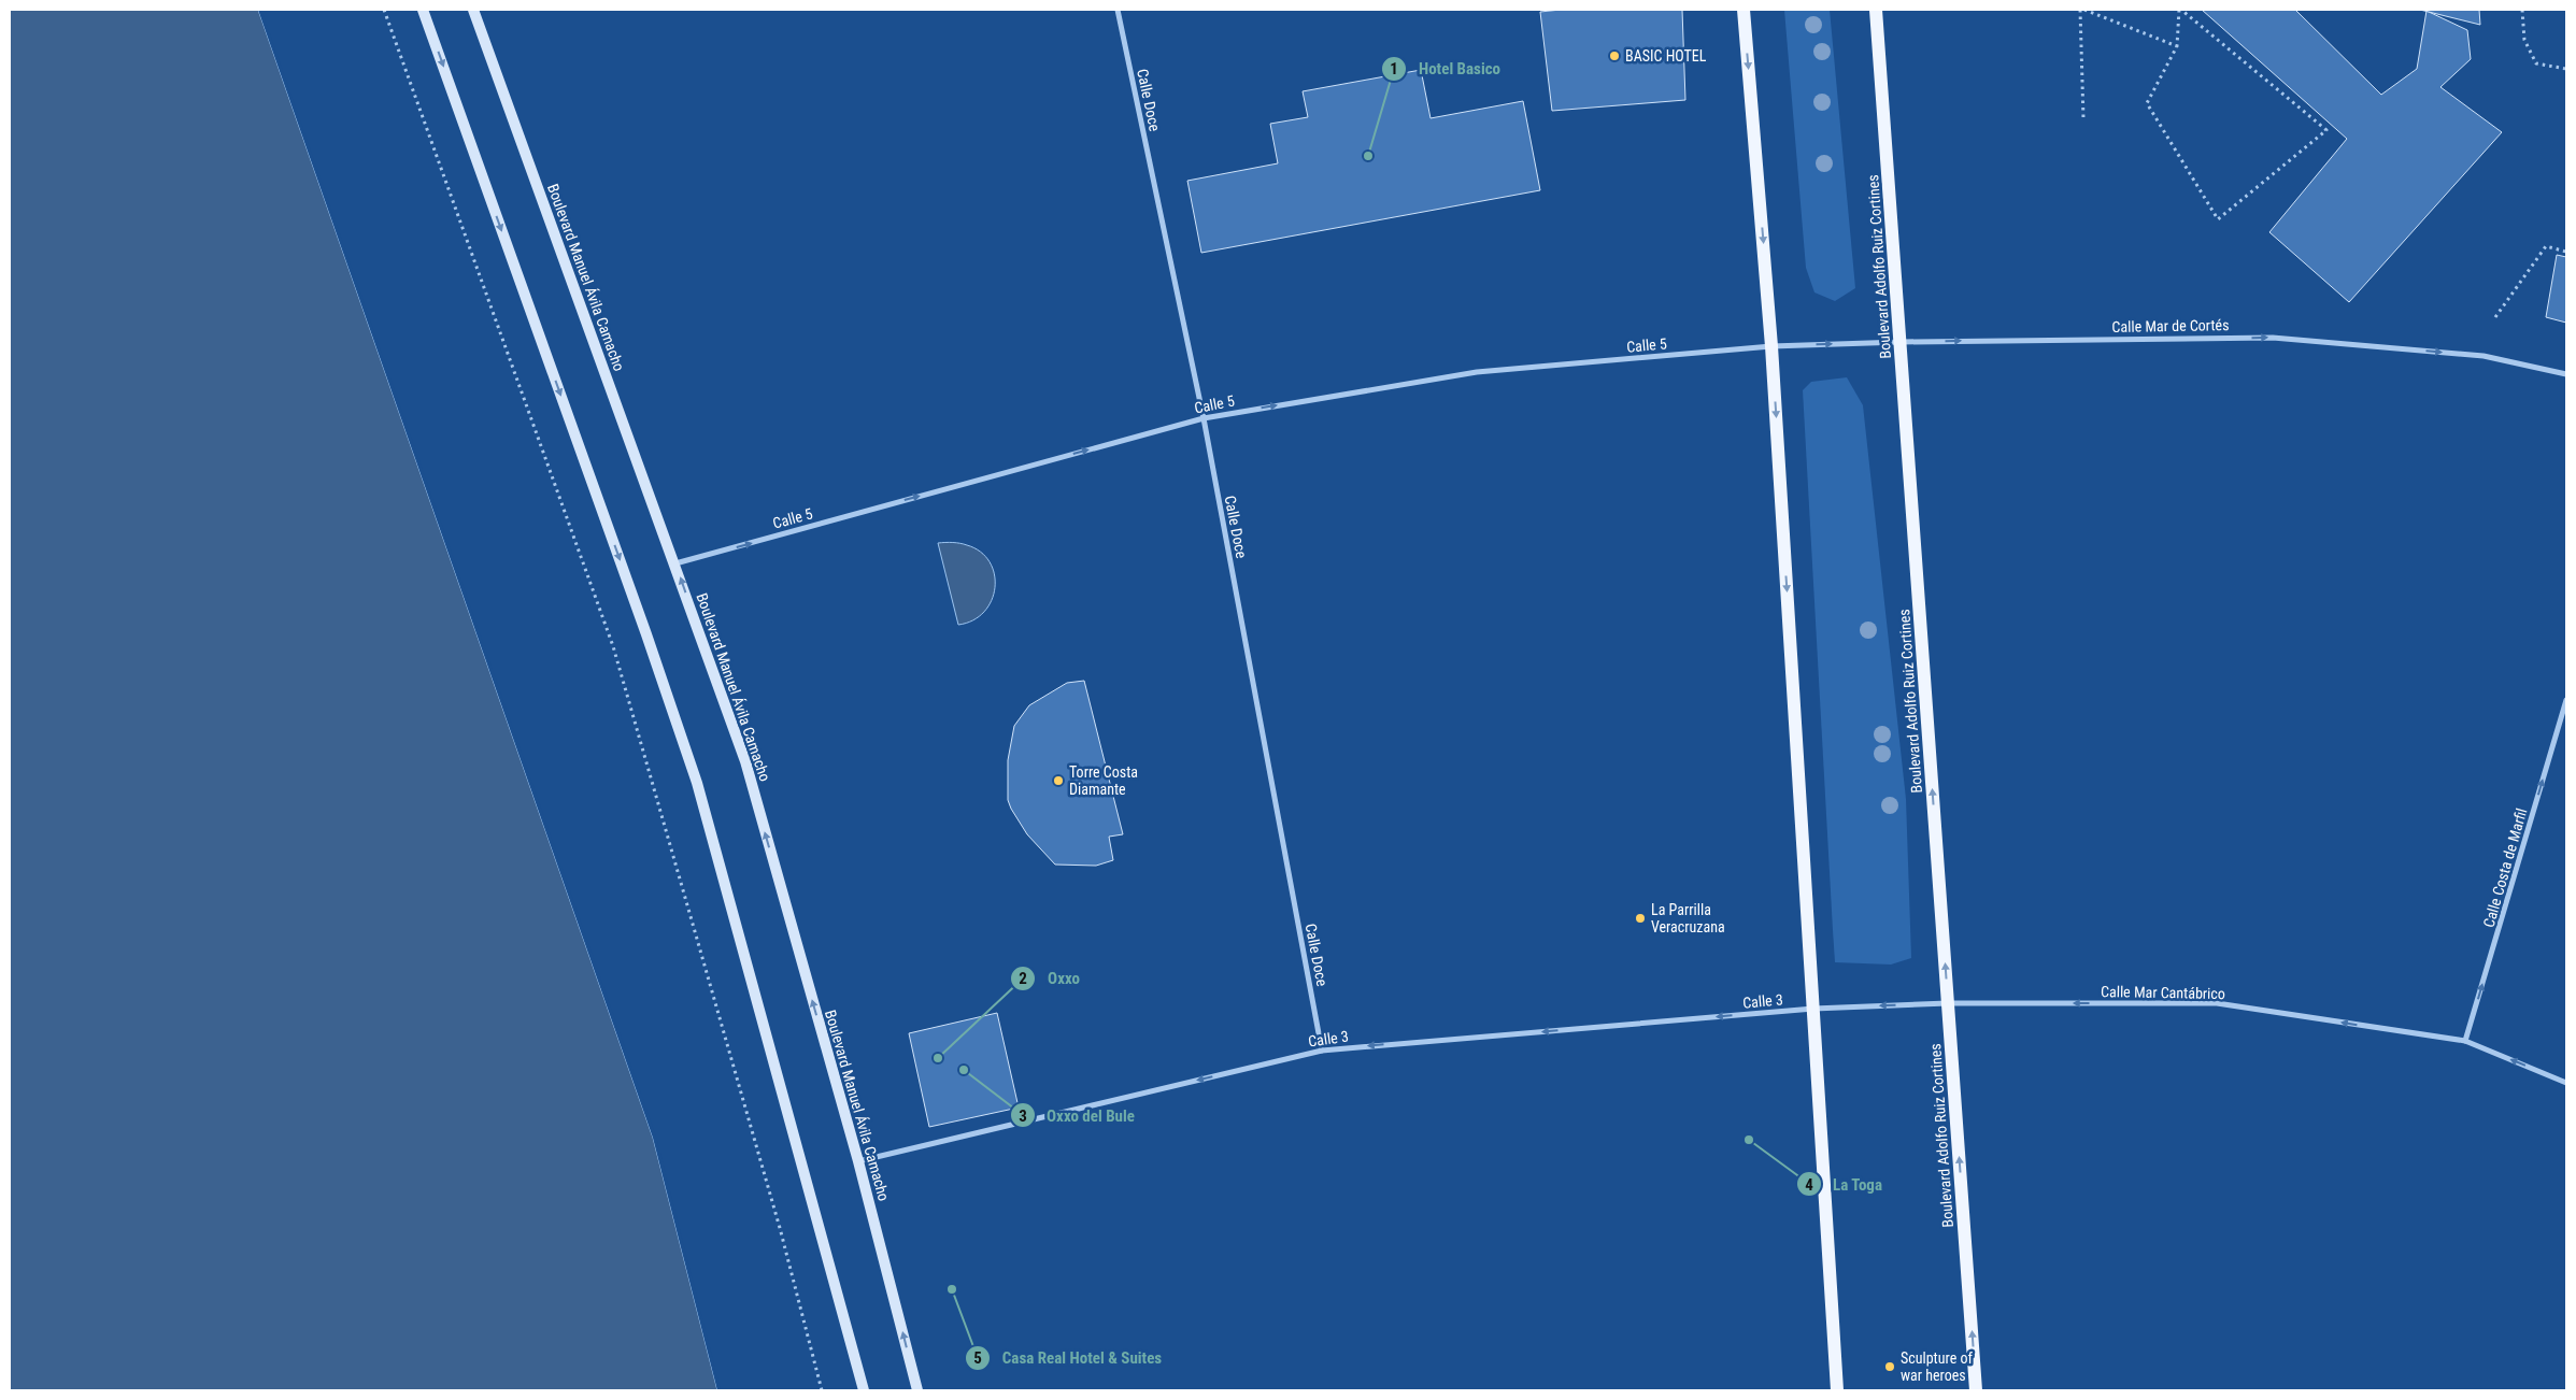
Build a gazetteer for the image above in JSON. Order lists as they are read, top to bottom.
{
  "streets": {
    "main road": ["Boulevard Adolfo Ruiz Cortines", "Boulevard Manuel Ávila Camacho"],
    "street": [
      "Calle Doce",
      "Calle Mar de Cortés",
      "Calle 5",
      "Calle Costa de Marfil",
      "Calle Mar Cantábrico",
      "Calle 3"
    ]
  },
  "crossings": [
    ["Calle Doce", "Calle 5"],
    ["Calle Doce", "Calle 3"],
    ["Boulevard Adolfo Ruiz Cortines", "Calle Mar de Cortés"],
    ["Boulevard Adolfo Ruiz Cortines", "Calle Mar Cantábrico"],
    ["Boulevard Manuel Ávila Camacho", "Calle 5"],
    ["Boulevard Manuel Ávila Camacho", "Calle 3"],
    ["Calle Mar de Cortés", "Calle 5"],
    ["Calle Costa de Marfil", "Calle Mar Cantábrico"],
    ["Calle Mar Cantábrico", "Calle 3"]
  ],
  "one_way": [
    "Boulevard Adolfo Ruiz Cortines",
    "Calle Mar de Cortés",
    "Calle 5",
    "Calle Costa de Marfil",
    "Calle Mar Cantábrico",
    "Calle 3"
  ],
  "places": [
    "BASIC HOTEL",
    "Hotel Basico",
    "Torre Costa Diamante",
    "La Parrilla Veracruzana",
    "Oxxo",
    "Oxxo del Bule",
    "La Toga",
    "Casa Real Hotel & Suites",
    "Sculpture of war heroes"
  ]
}
